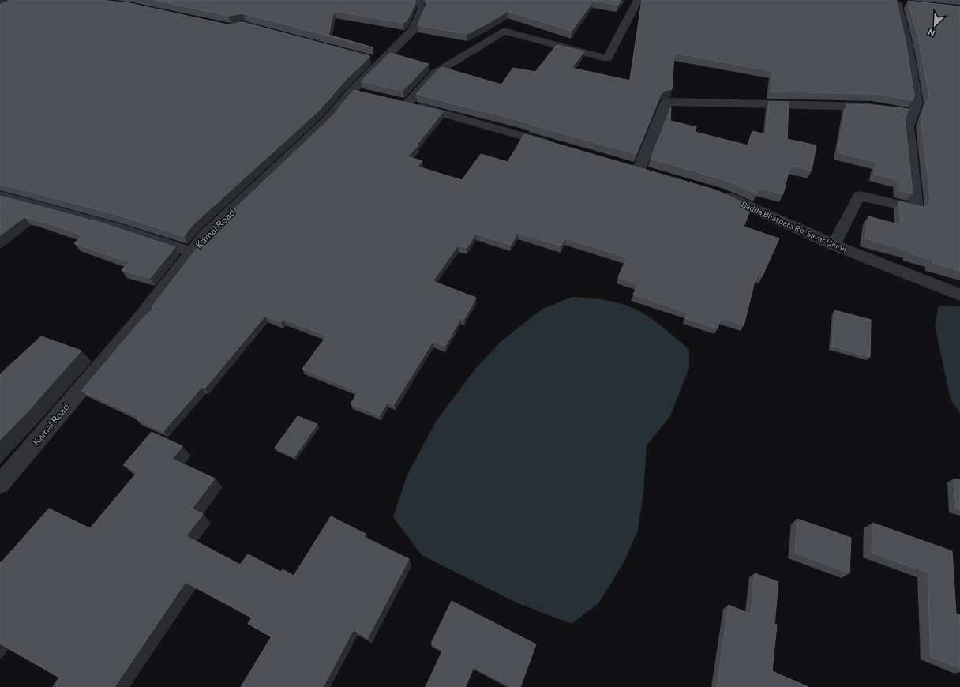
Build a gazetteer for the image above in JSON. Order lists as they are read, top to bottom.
{
  "streets": {
    "street": ["Badda Bhatpara Rd, Savar Union", "Kamal Road"]
  },
  "north": "bottom left"
}
